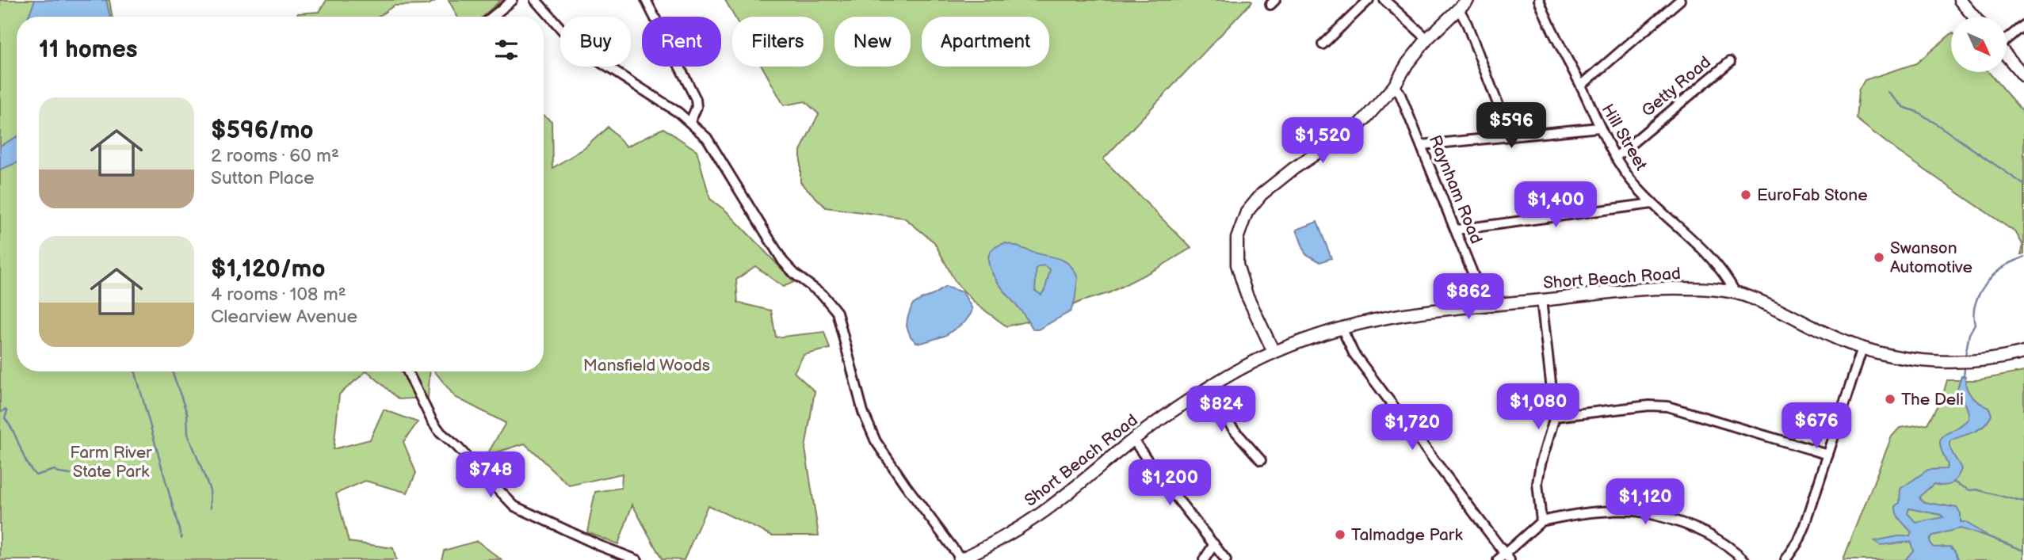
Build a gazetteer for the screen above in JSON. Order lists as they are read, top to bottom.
{
  "streets": {
    "main road": ["Short Beach Road"],
    "street": ["Getty Road", "Hill Street", "Raynham Road"]
  },
  "crossings": [
    ["Getty Road", "Hill Street"],
    ["Hill Street", "Short Beach Road"],
    ["Raynham Road", "Short Beach Road"]
  ],
  "parks": ["Mansfield Woods", "Farm River State Park"],
  "places": [
    "EuroFab Stone",
    "Swanson Automotive",
    "The Deli",
    "Talmadge Park"
  ],
  "north": "bottom right",
  "page": {
    "chip": [
      "Buy",
      "Rent",
      "Filters",
      "New",
      "Apartment"
    ],
    "heading": "11 homes",
    "list": [
      {
        "name": "$596/mo",
        "note": "2 rooms · 60 m² · Sutton Place"
      },
      {
        "name": "$1,120/mo",
        "note": "4 rooms · 108 m² · Clearview Avenue"
      }
    ],
    "price": [
      "$596",
      "$1,520",
      "$1,400",
      "$862",
      "$1,080",
      "$824",
      "$676",
      "$1,720",
      "$748",
      "$1,200",
      "$1,120"
    ]
  }
}
